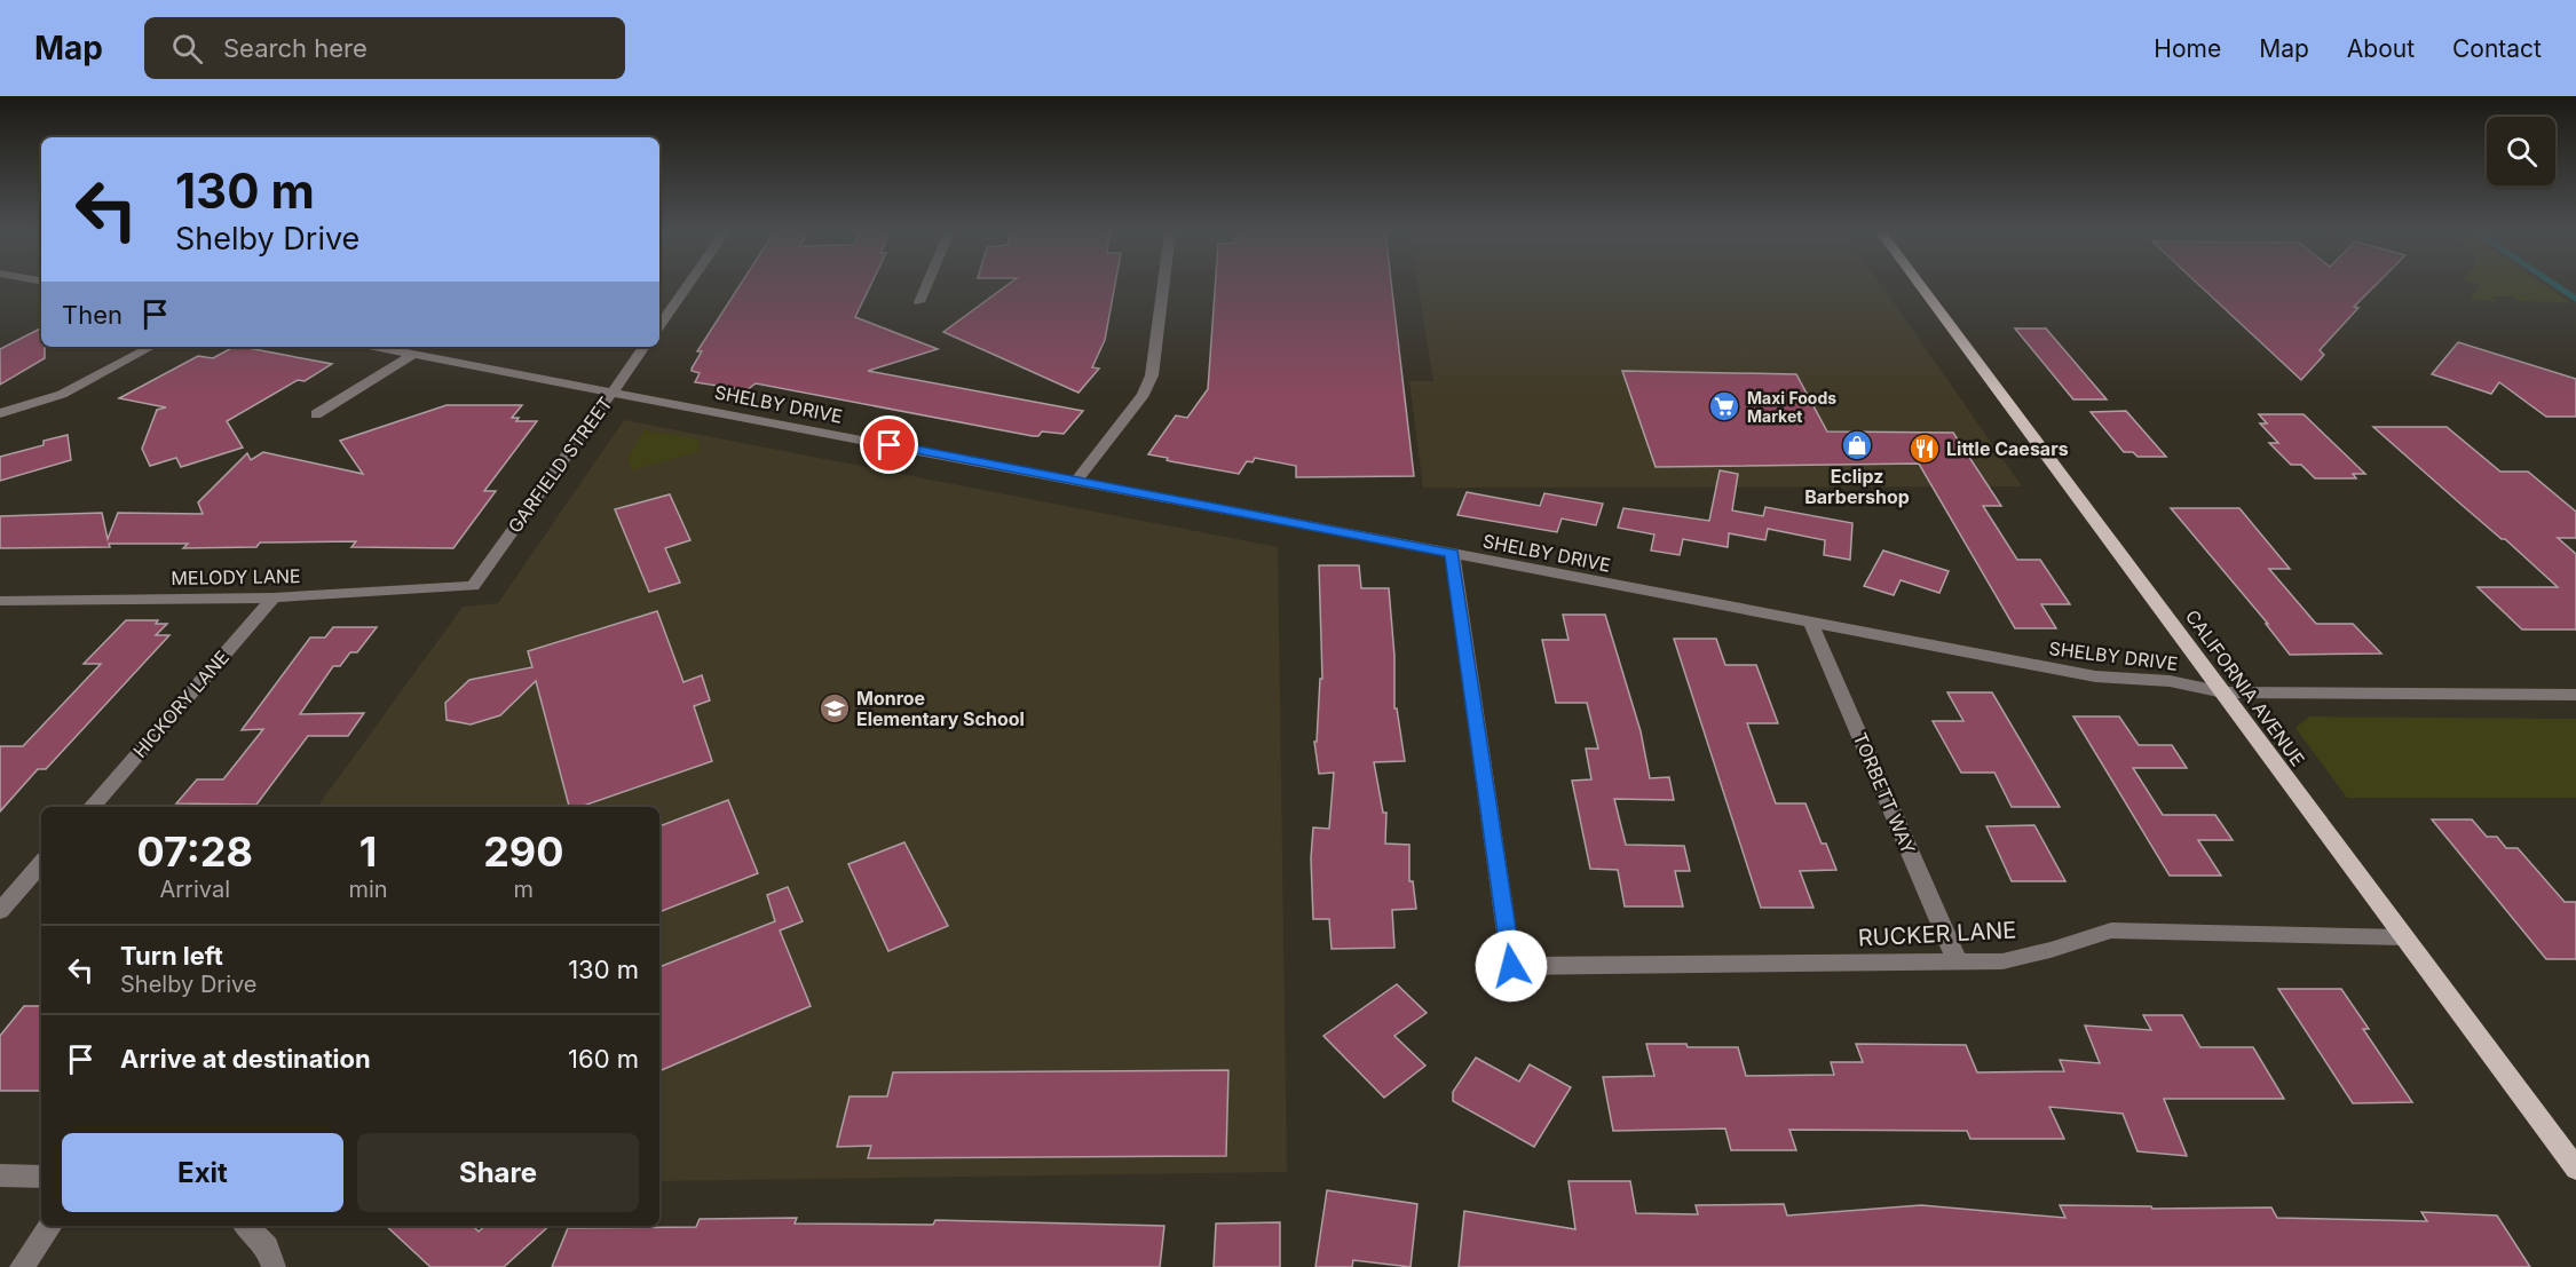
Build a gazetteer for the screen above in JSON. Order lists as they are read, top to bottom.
{
  "streets": {
    "main road": ["CALIFORNIA AVENUE"],
    "street": [
      "SHELBY DRIVE",
      "GARFIELD STREET",
      "MELODY LANE",
      "HICKORY LANE",
      "TORBETT WAY",
      "RUCKER LANE"
    ]
  },
  "crossings": [
    ["SHELBY DRIVE", "GARFIELD STREET"],
    ["SHELBY DRIVE", "CALIFORNIA AVENUE"],
    ["SHELBY DRIVE", "TORBETT WAY"],
    ["SHELBY DRIVE", "RUCKER LANE"],
    ["GARFIELD STREET", "MELODY LANE"],
    ["MELODY LANE", "HICKORY LANE"],
    ["CALIFORNIA AVENUE", "RUCKER LANE"],
    ["TORBETT WAY", "RUCKER LANE"]
  ],
  "places": {
    "supermarket": ["Maxi Foods Market"],
    "shop": ["Eclipz Barbershop"],
    "restaurant": ["Little Caesars"],
    "school or university": ["Monroe Elementary School"]
  },
  "page": {
    "header": "Map",
    "search": "Search here",
    "nav": [
      "Home",
      "Map",
      "About",
      "Contact"
    ],
    "turn": ["130 m", "Shelby Drive"],
    "then": "Then",
    "eta": [
      "07:28",
      "Arrival",
      "1",
      "min",
      "290",
      "m"
    ],
    "list": [
      {
        "name": "Turn left",
        "note": "Shelby Drive",
        "value": "130 m"
      },
      {
        "name": "Arrive at destination",
        "value": "160 m"
      }
    ],
    "buttons": ["Exit", "Share"]
  }
}
